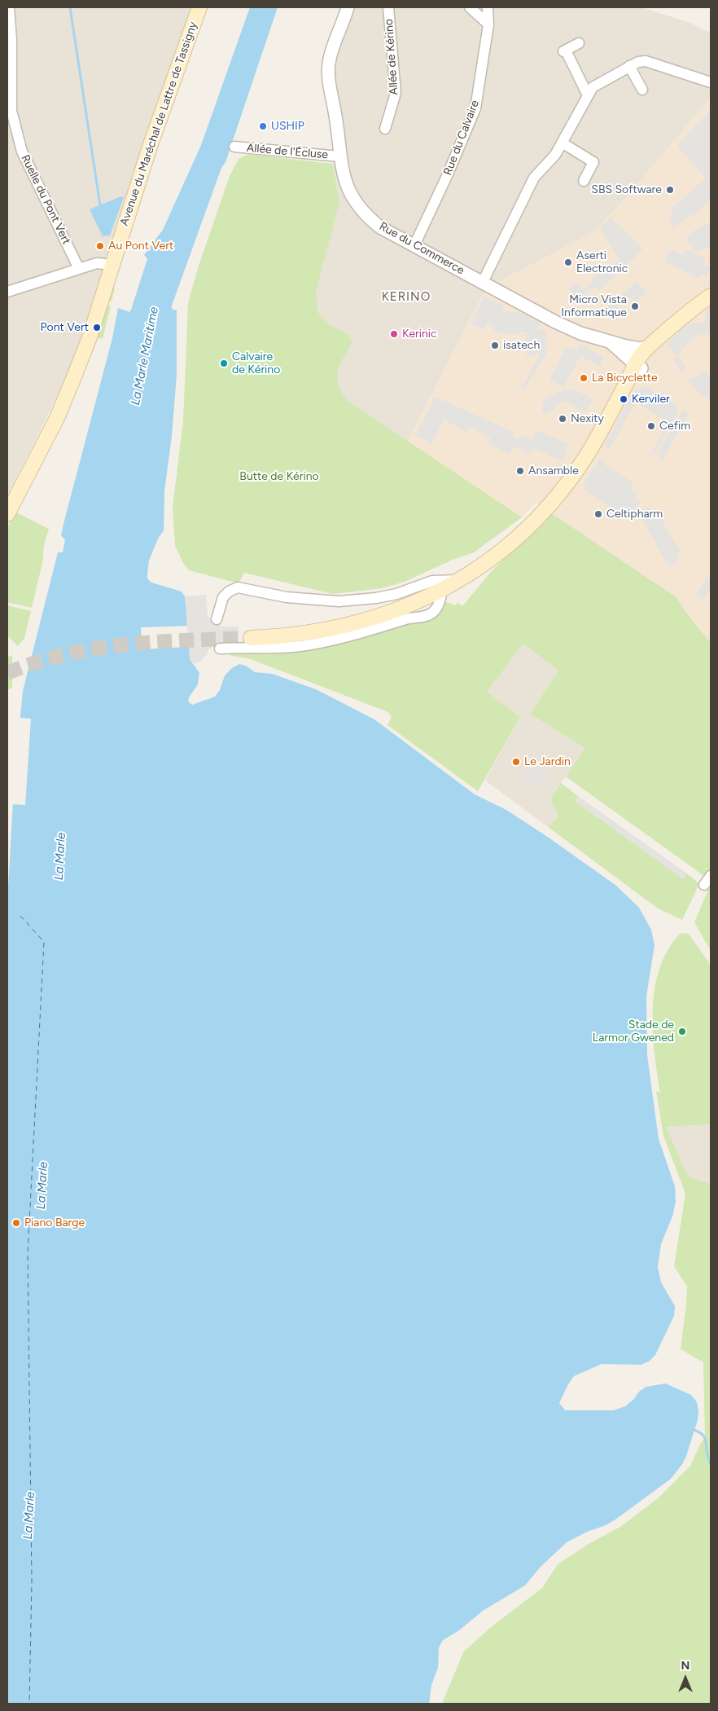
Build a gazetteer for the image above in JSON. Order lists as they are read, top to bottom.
{
  "streets": {
    "main road": ["Avenue du Maréchal de Lattre de Tassigny"],
    "street": [
      "Allée de Kérino",
      "Rue du Calvaire",
      "Allée de l'Écluse",
      "Ruelle du Pont Vert",
      "Rue du Commerce"
    ]
  },
  "crossings": [
    ["Rue du Calvaire", "Rue du Commerce"],
    ["Allée de l'Écluse", "Rue du Commerce"]
  ],
  "districts": ["KERINO"],
  "water": ["La Marle Maritime", "La Marle"],
  "parks": ["Butte de Kérino"],
  "places": [
    "USHIP",
    "SBS Software",
    "Au Pont Vert",
    "Aserti Electronic",
    "Micro Vista Informatique",
    "Pont Vert",
    "Kerinic",
    "isatech",
    "Calvaire de Kérino",
    "La Bicyclette",
    "Kerviler",
    "Nexity",
    "Cefim",
    "Ansamble",
    "Celtipharm",
    "Le Jardin",
    "Stade de Larmor Gwened",
    "Piano Barge"
  ],
  "north": "top"
}
